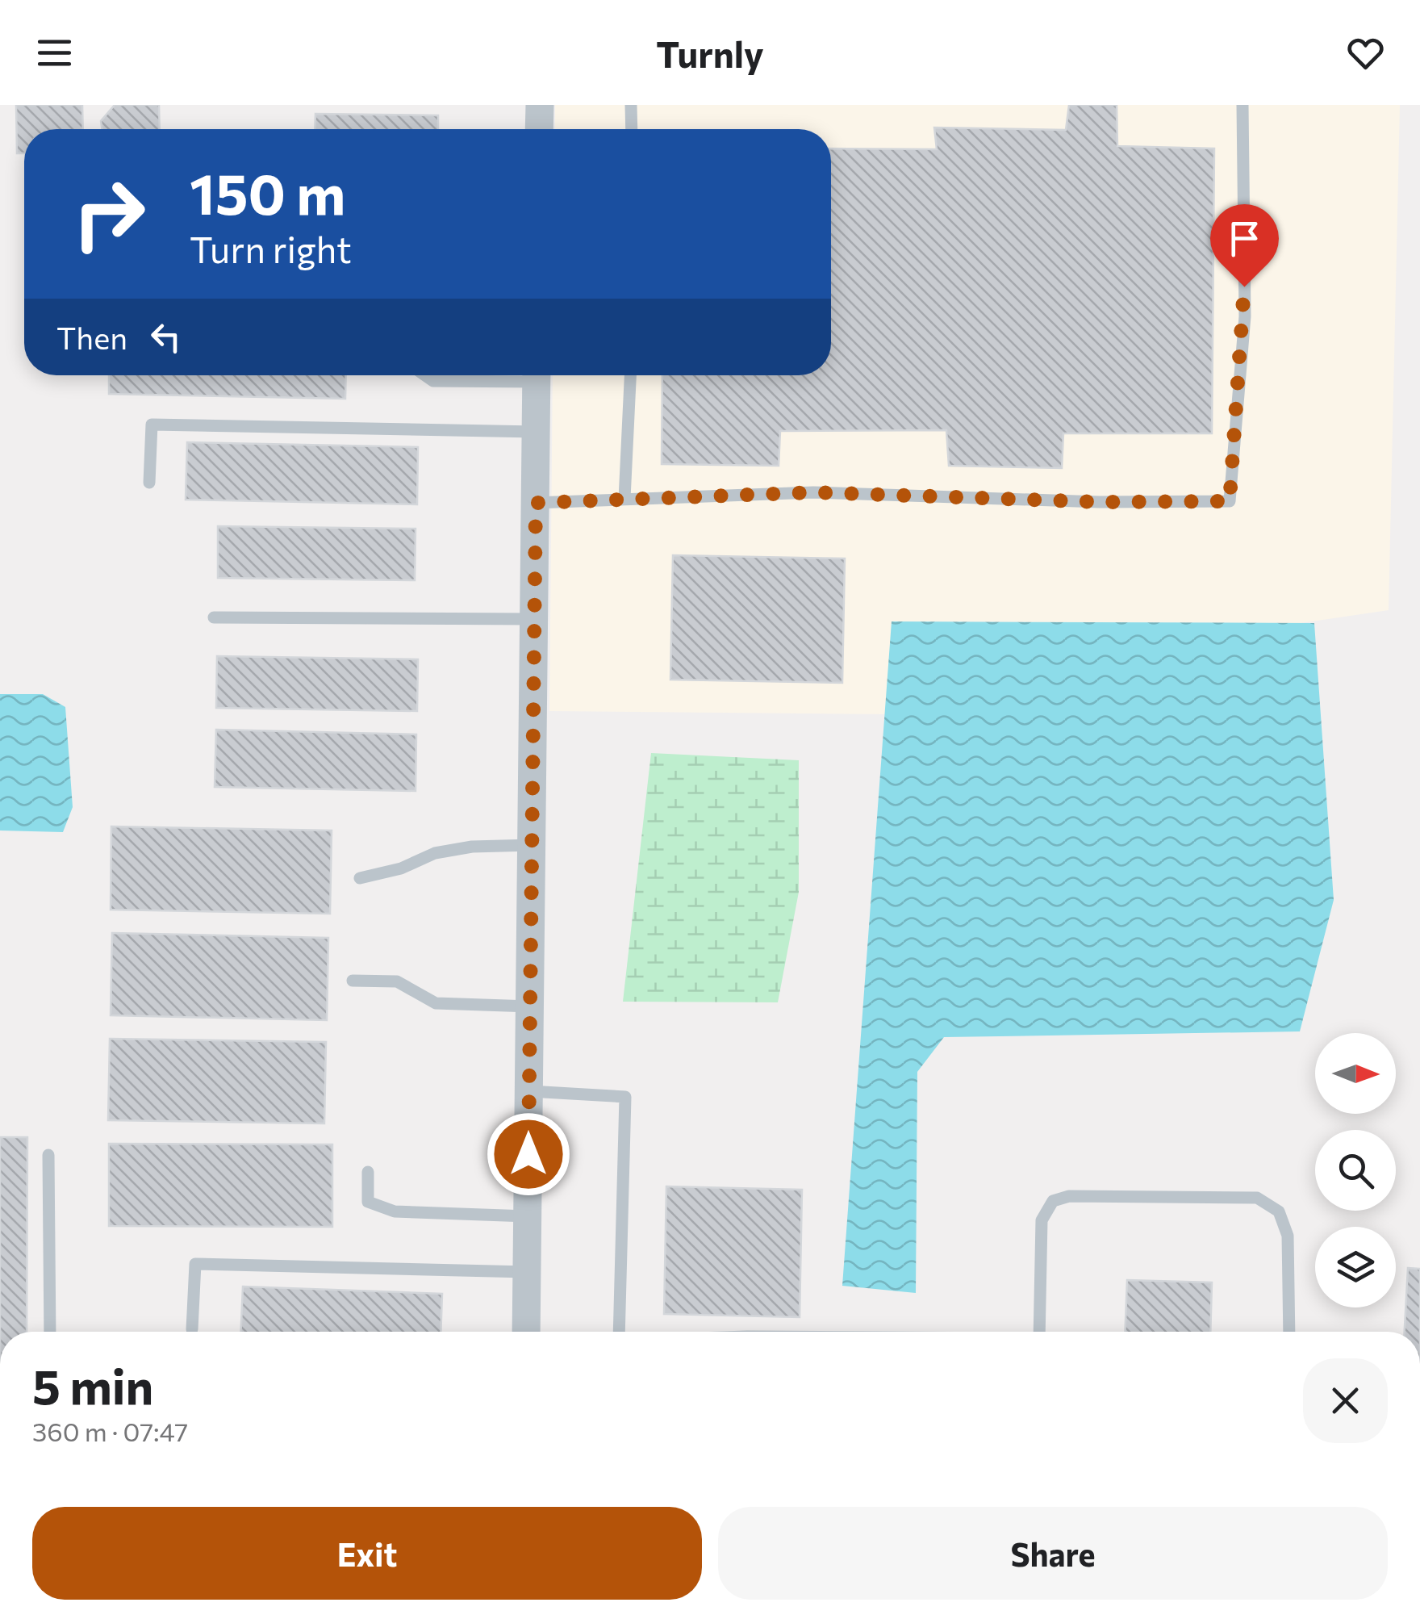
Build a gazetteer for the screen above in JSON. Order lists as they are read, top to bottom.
{
  "north": "right",
  "page": {
    "header": "Turnly",
    "turn": ["150 m", "Turn right"],
    "then": "Then",
    "heading": ["5 min", "360 m · 07:47"],
    "buttons": ["Exit", "Share"]
  }
}
